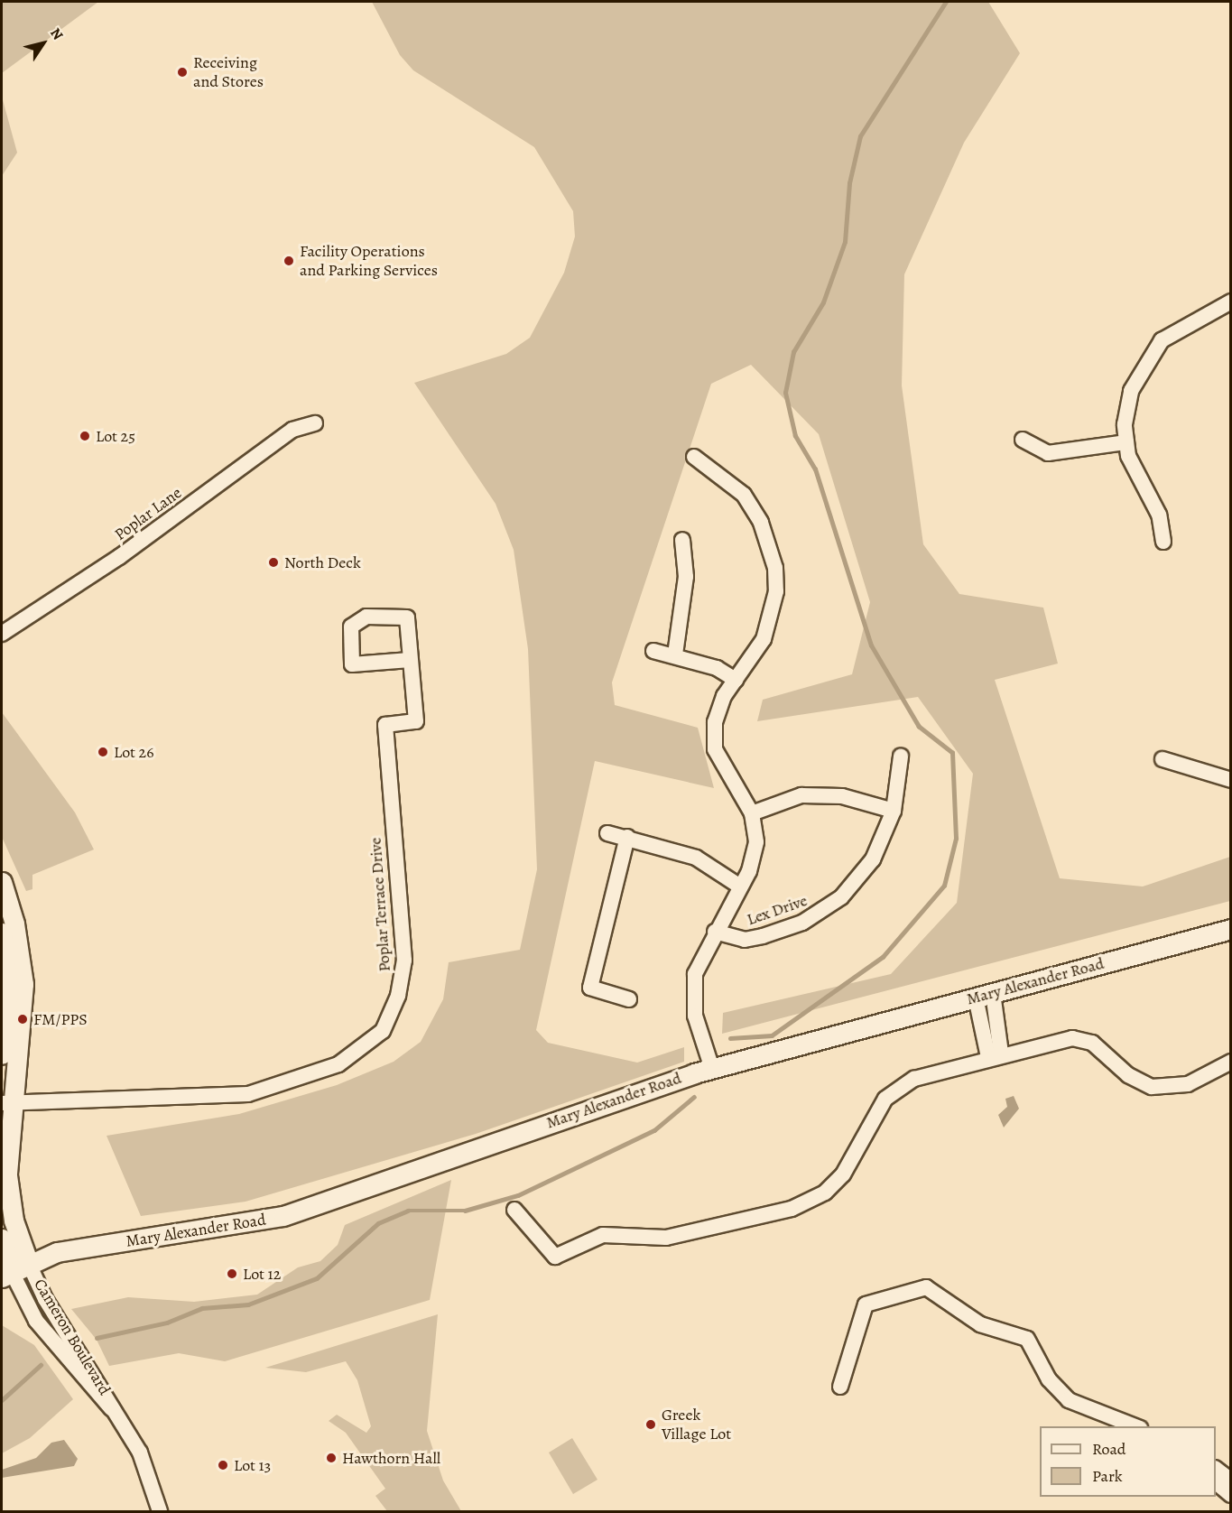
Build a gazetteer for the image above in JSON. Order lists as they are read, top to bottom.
{
  "streets": {
    "street": [
      "Poplar Lane",
      "Poplar Terrace Drive",
      "Lex Drive",
      "Mary Alexander Road",
      "Cameron Boulevard"
    ]
  },
  "crossings": [
    ["Poplar Terrace Drive", "Cameron Boulevard"],
    ["Lex Drive", "Mary Alexander Road"],
    ["Mary Alexander Road", "Cameron Boulevard"]
  ],
  "places": [
    "Receiving and Stores",
    "Facility Operations and Parking Services",
    "Lot 25",
    "North Deck",
    "Lot 26",
    "FM/PPS",
    "Lot 12",
    "Greek Village Lot",
    "Hawthorn Hall",
    "Lot 13"
  ],
  "legend": ["Road", "Park"],
  "north": "top right"
}
